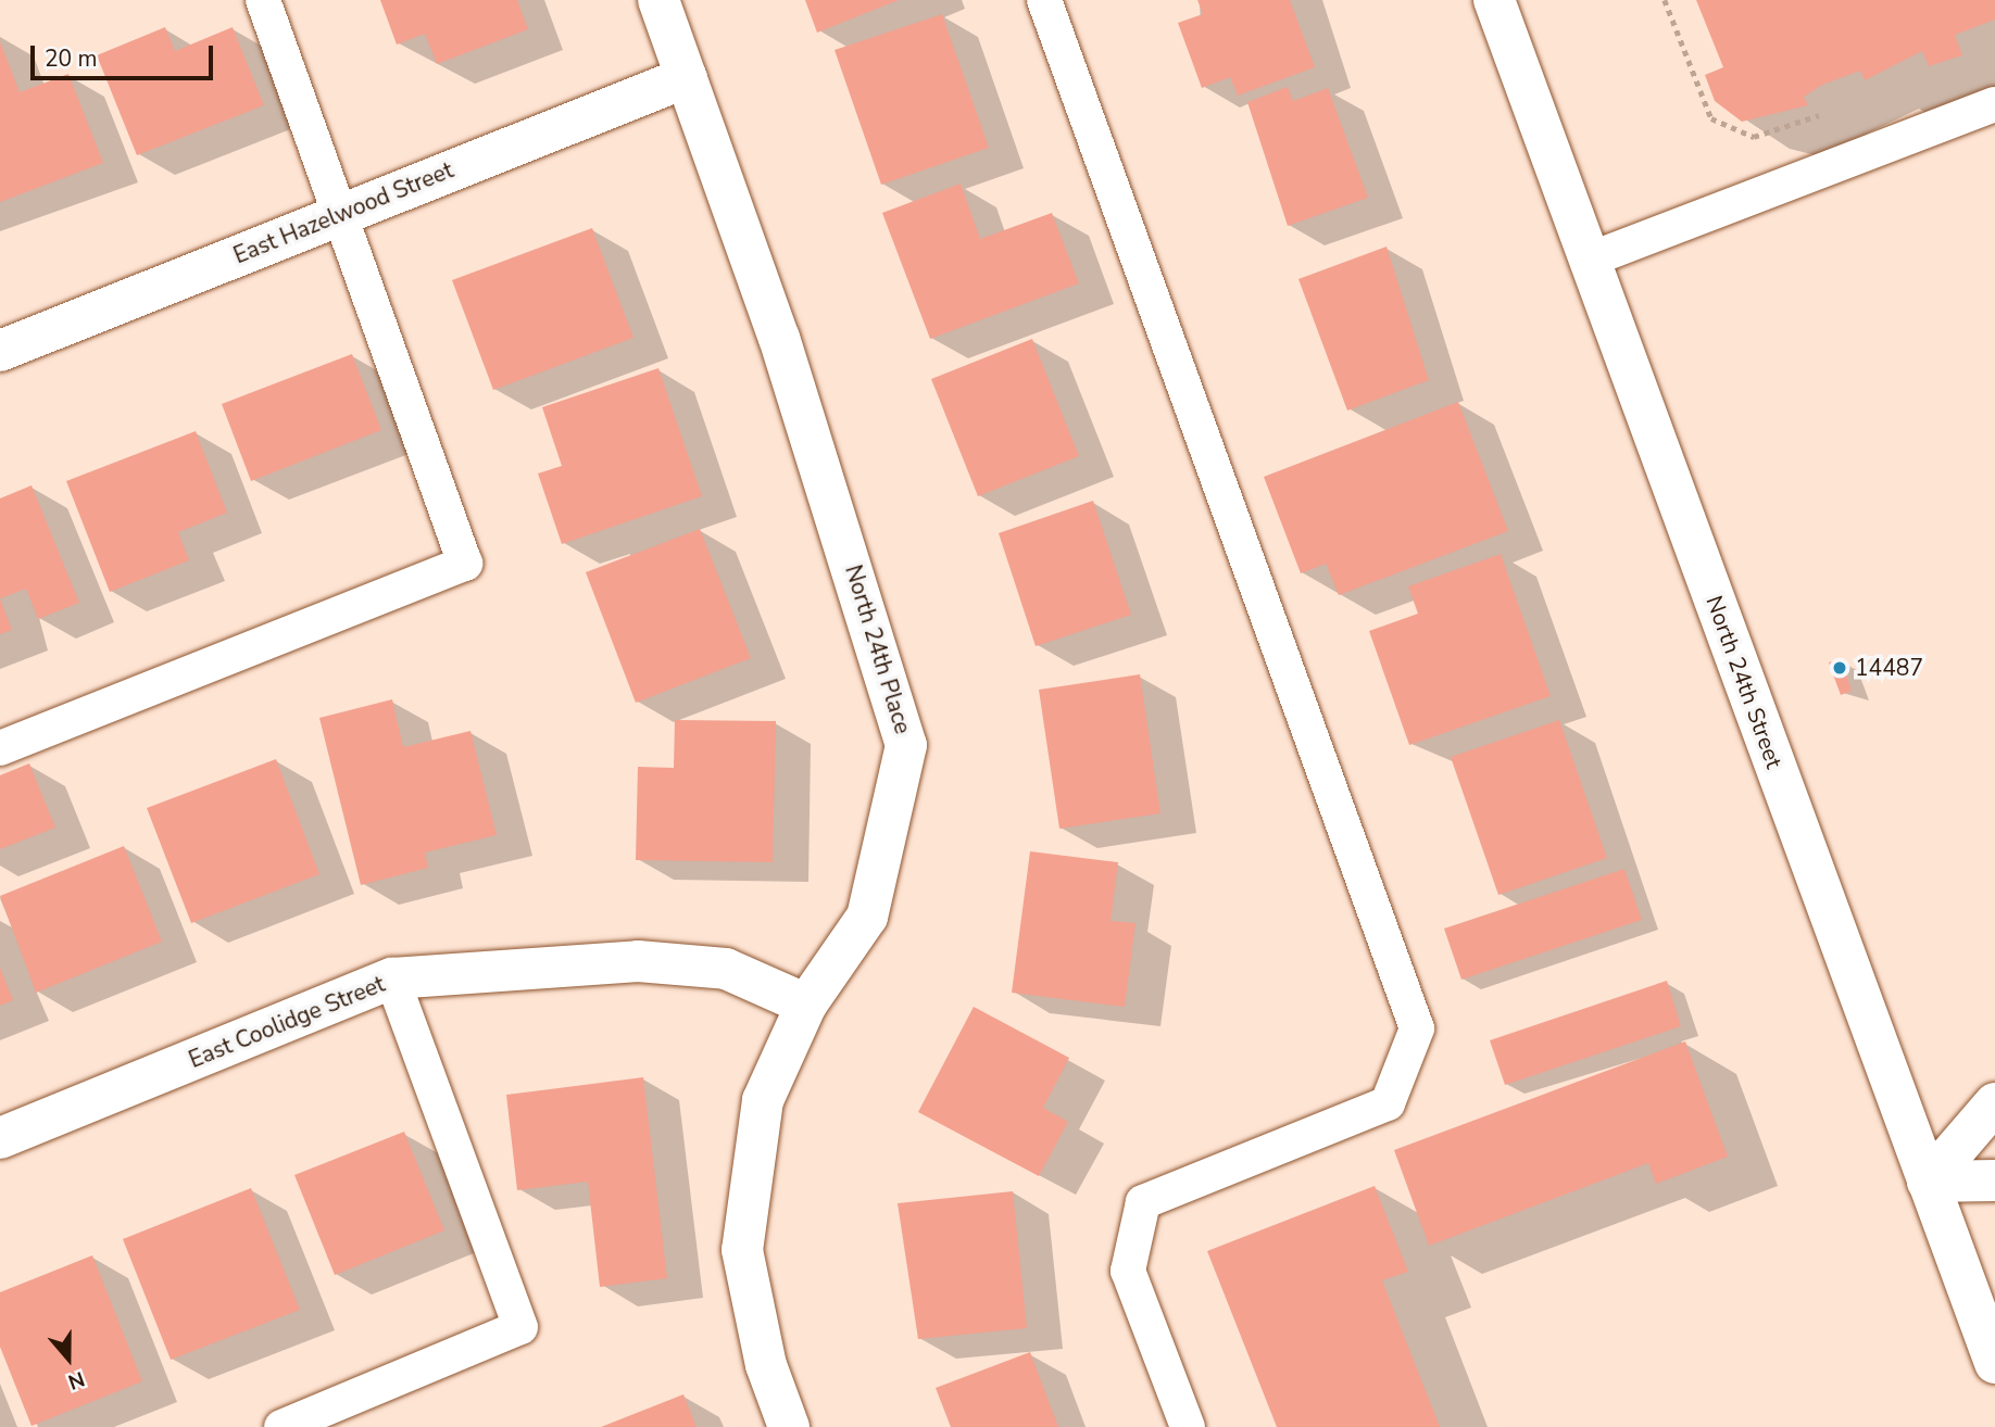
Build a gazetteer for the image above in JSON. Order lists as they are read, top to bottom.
{
  "streets": {
    "street": [
      "East Hazelwood Street",
      "North 24th Place",
      "North 24th Street",
      "East Coolidge Street"
    ]
  },
  "crossings": [
    ["East Hazelwood Street", "North 24th Place"],
    ["North 24th Place", "East Coolidge Street"]
  ],
  "places": ["14487"],
  "scale_bar": "20 m",
  "north": "bottom"
}
